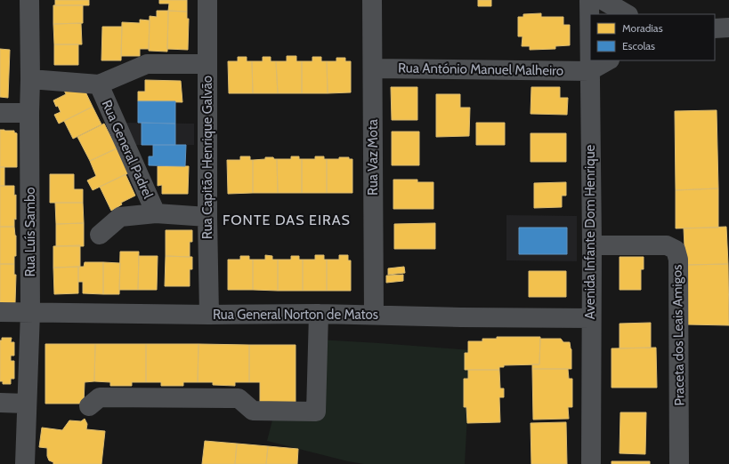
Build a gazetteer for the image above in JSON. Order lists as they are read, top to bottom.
{
  "streets": {
    "street": [
      "Rua António Manuel Malheiro",
      "Rua General Padrel",
      "Rua Capitão Henrique Galvão",
      "Rua Vaz Mota",
      "Rua Luís Sambo",
      "Avenida Infante Dom Henrique",
      "Rua General Norton de Matos",
      "Praceta dos Leais Amigos"
    ]
  },
  "crossings": [
    ["Rua António Manuel Malheiro", "Rua Vaz Mota"],
    ["Rua António Manuel Malheiro", "Avenida Infante Dom Henrique"],
    ["Rua General Padrel", "Rua Capitão Henrique Galvão"],
    ["Rua General Padrel", "Rua Luís Sambo"],
    ["Rua Capitão Henrique Galvão", "Rua General Norton de Matos"],
    ["Rua Vaz Mota", "Rua General Norton de Matos"],
    ["Rua Luís Sambo", "Rua General Norton de Matos"],
    ["Avenida Infante Dom Henrique", "Rua General Norton de Matos"],
    ["Avenida Infante Dom Henrique", "Praceta dos Leais Amigos"]
  ],
  "districts": ["FONTE DAS EIRAS"],
  "legend": ["Moradias", "Escolas"]
}
